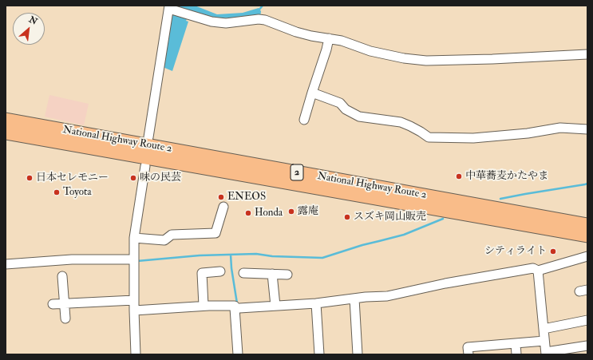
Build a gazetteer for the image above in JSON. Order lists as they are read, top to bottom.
{
  "streets": {
    "highway": ["National Highway Route 2", "2"]
  },
  "places": [
    "中華蕎麦かたやま",
    "日本セレモニー",
    "味の民芸",
    "Toyota",
    "ENEOS",
    "露庵",
    "Honda",
    "スズキ岡山販売",
    "シティライト"
  ],
  "north": "top right"
}
